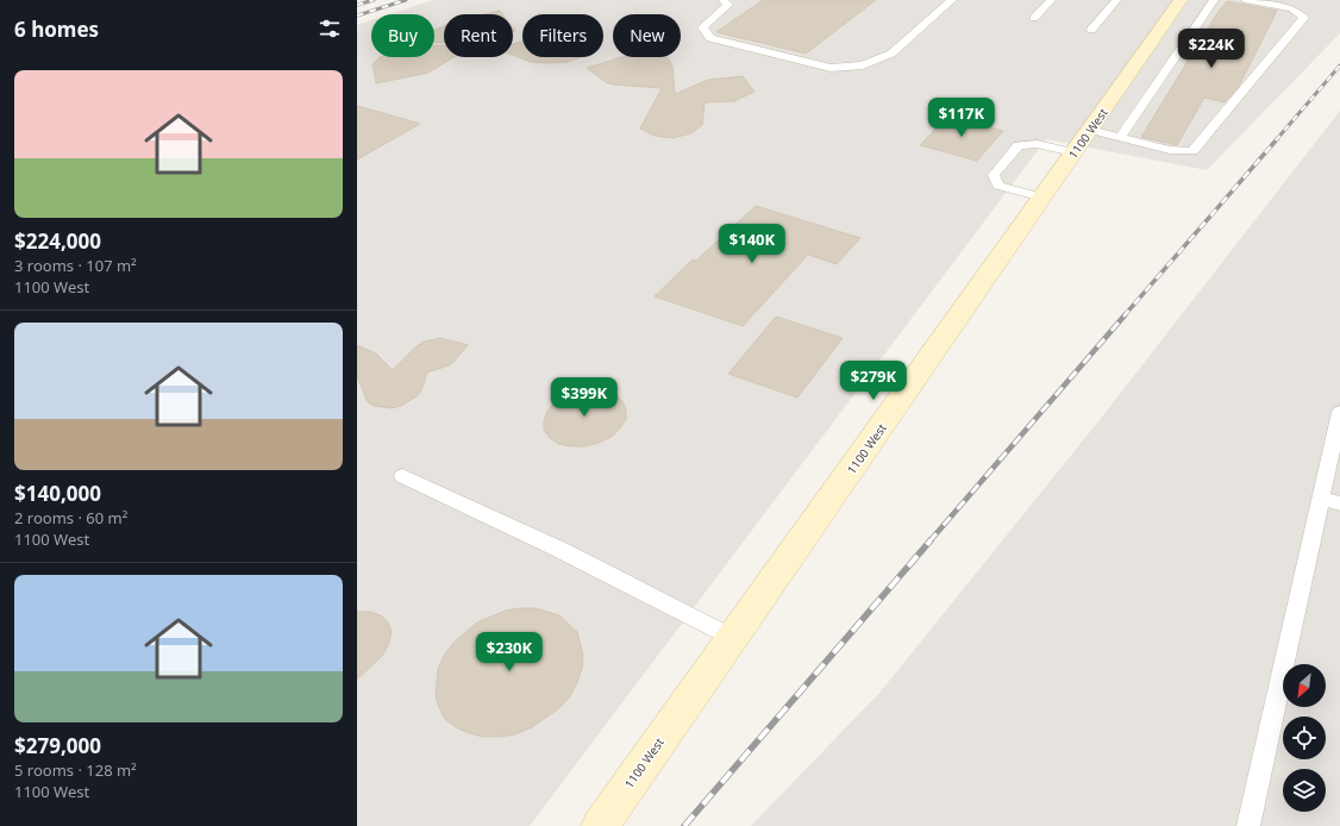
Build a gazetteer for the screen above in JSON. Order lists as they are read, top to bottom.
{
  "streets": {
    "street": ["1100 West"]
  },
  "north": "bottom left",
  "page": {
    "heading": "6 homes",
    "chip": [
      "Buy",
      "Rent",
      "Filters",
      "New"
    ],
    "price": [
      "$224K",
      "$117K",
      "$140K",
      "$279K",
      "$399K",
      "$230K"
    ],
    "list": [
      {
        "name": "$224,000",
        "note": "3 rooms · 107 m² · 1100 West"
      },
      {
        "name": "$140,000",
        "note": "2 rooms · 60 m² · 1100 West"
      },
      {
        "name": "$279,000",
        "note": "5 rooms · 128 m² · 1100 West"
      }
    ]
  }
}
